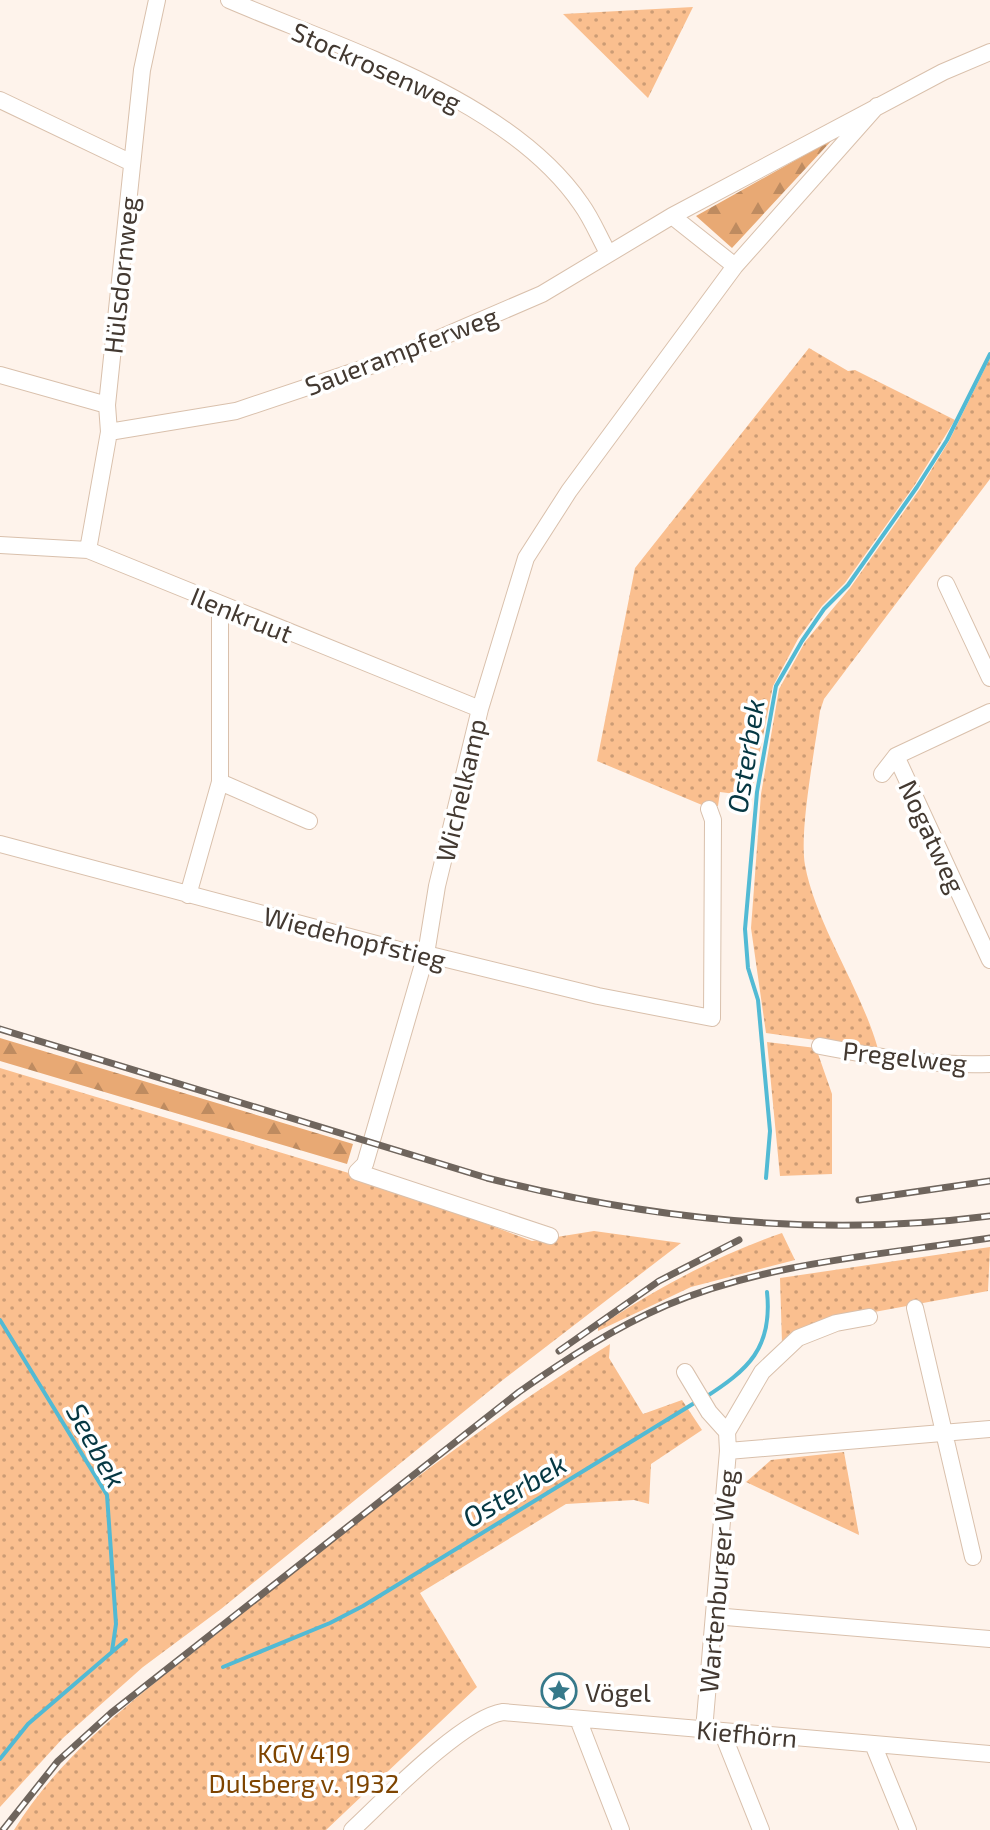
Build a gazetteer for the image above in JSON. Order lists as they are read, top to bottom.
{
  "streets": {
    "street": [
      "Stockrosenweg",
      "Hülsdornweg",
      "Sauerampferweg",
      "Ilenkruut",
      "Wichelkamp",
      "Nogatweg",
      "Wiedehopfstieg",
      "Pregelweg",
      "Wartenburger Weg",
      "Kiefhörn"
    ]
  },
  "crossings": [
    ["Stockrosenweg", "Sauerampferweg"],
    ["Hülsdornweg", "Sauerampferweg"],
    ["Hülsdornweg", "Ilenkruut"],
    ["Sauerampferweg", "Wichelkamp"],
    ["Ilenkruut", "Wichelkamp"],
    ["Wichelkamp", "Wiedehopfstieg"],
    ["Wartenburger Weg", "Kiefhörn"]
  ],
  "water": ["Osterbek", "Seebek"],
  "parks": ["KGV 419 Dulsberg v. 1932"],
  "places": {
    "place": ["Vögel"]
  }
}
